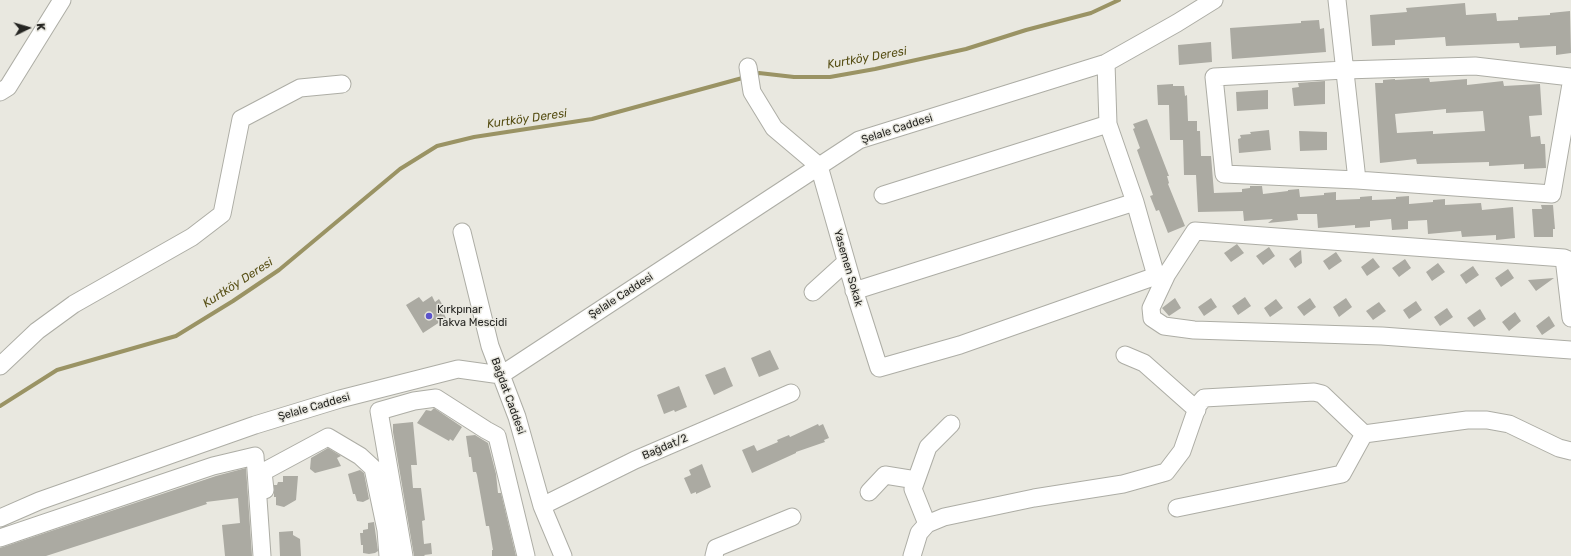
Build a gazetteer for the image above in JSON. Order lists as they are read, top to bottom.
{
  "streets": {
    "street": [
      "Şelale Caddesi",
      "Yasemen Sokak",
      "Bağdat Caddesi",
      "Bağdat/2"
    ]
  },
  "crossings": [
    ["Şelale Caddesi", "Yasemen Sokak"],
    ["Şelale Caddesi", "Bağdat Caddesi"],
    ["Bağdat Caddesi", "Bağdat/2"]
  ],
  "water": ["Kurtköy Deresi"],
  "places": ["Kırkpınar Takva Mescidi"],
  "north": "right"
}
